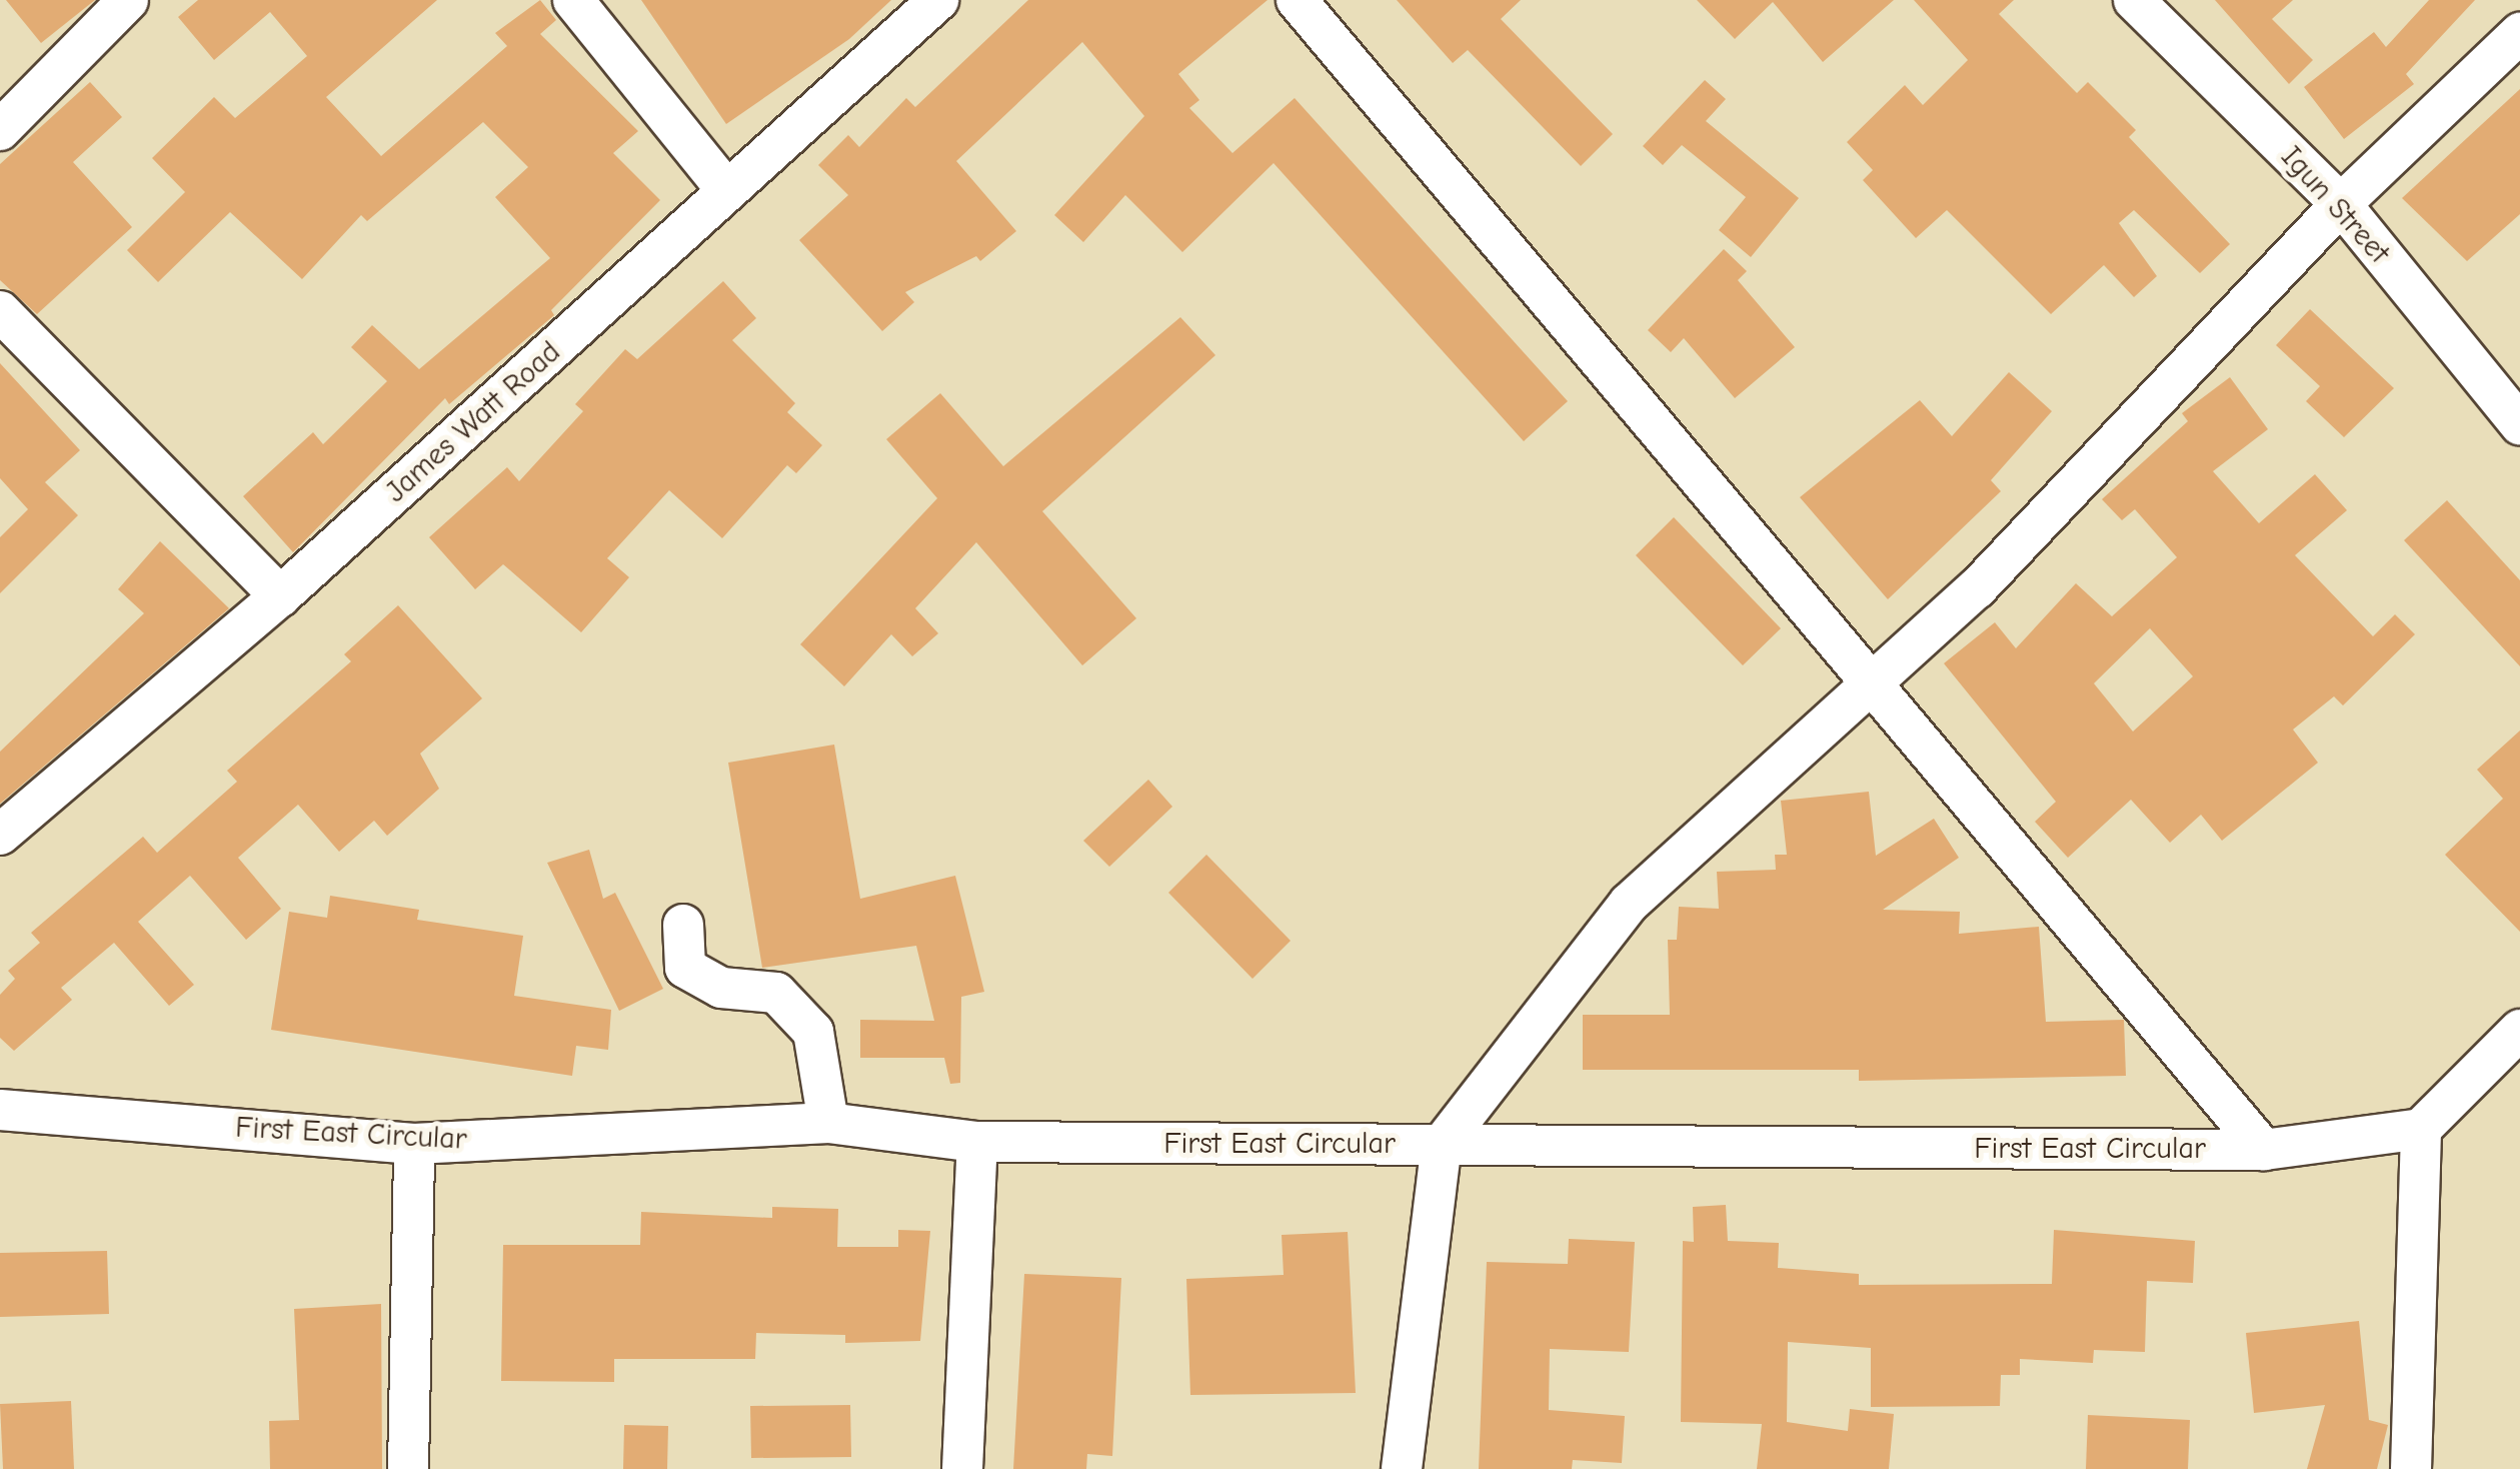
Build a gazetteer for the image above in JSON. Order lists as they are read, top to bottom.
{
  "streets": {
    "street": ["Igun Street", "James Watt Road", "First East Circular"]
  }
}
